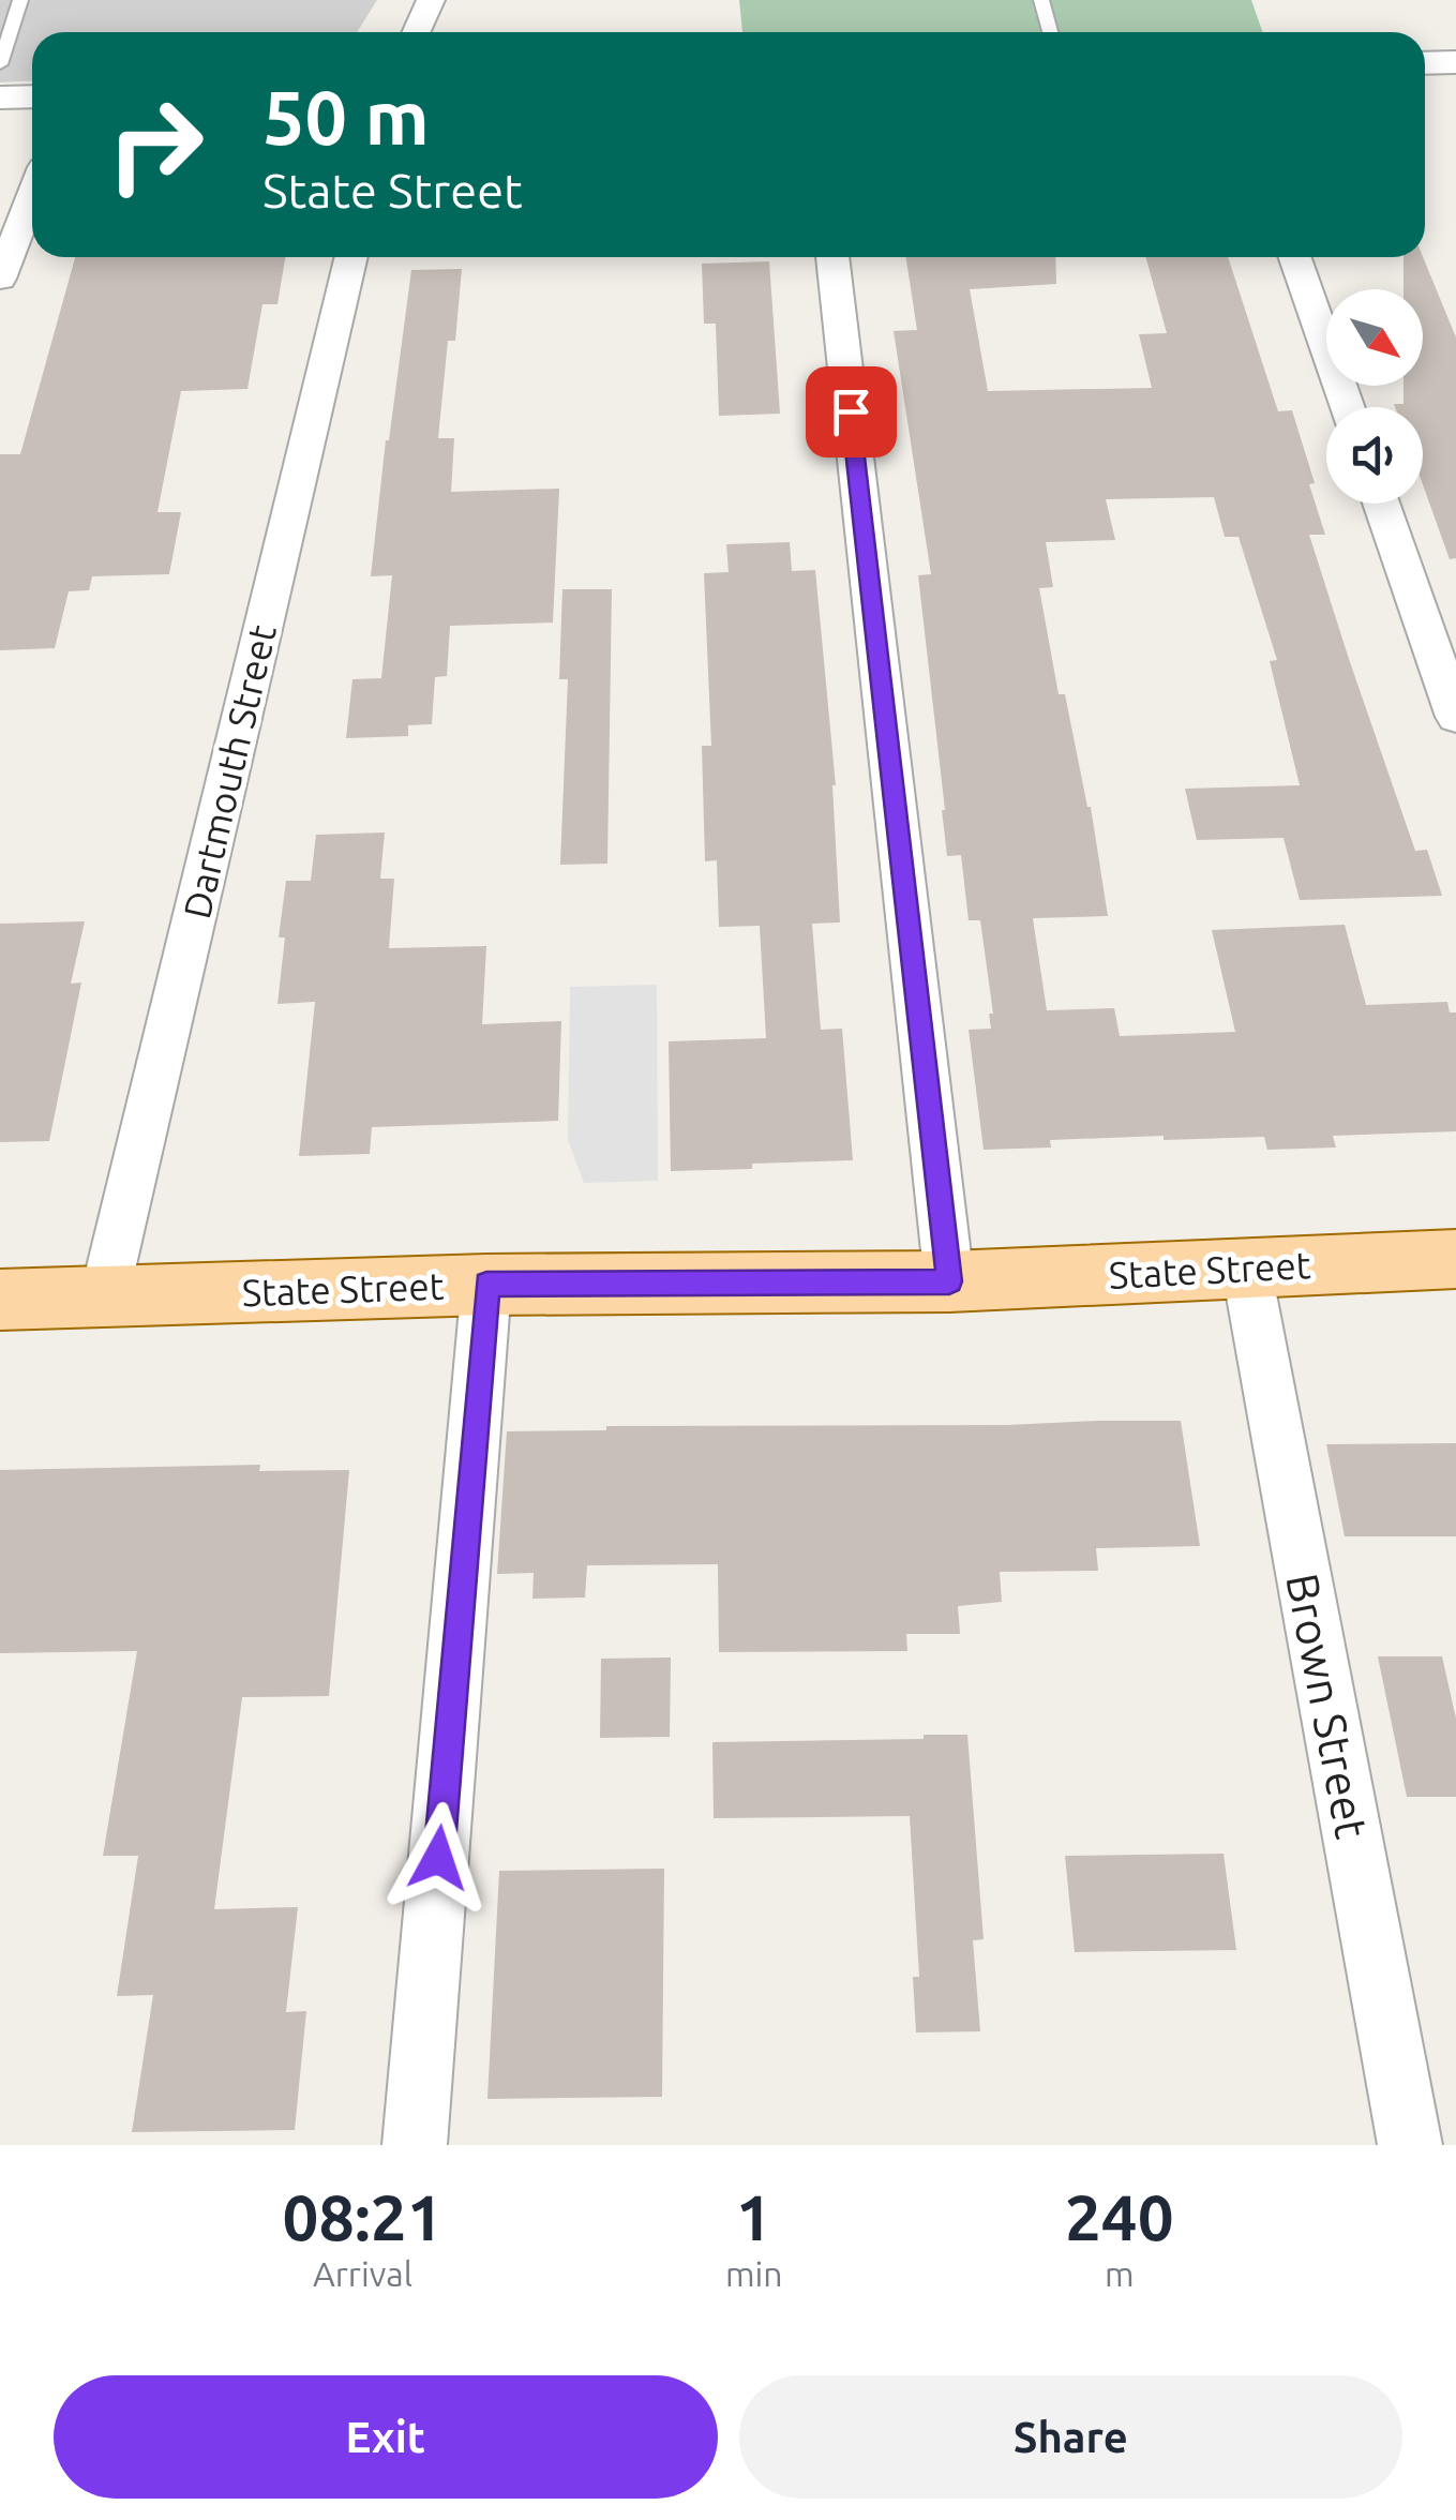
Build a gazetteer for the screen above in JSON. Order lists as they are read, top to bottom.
{
  "streets": {
    "main road": ["State Street"],
    "street": ["Dartmouth Street", "Brown Street"]
  },
  "crossings": [
    ["Dartmouth Street", "State Street"],
    ["State Street", "Brown Street"]
  ],
  "north": "bottom right",
  "page": {
    "turn": ["50 m", "State Street"],
    "eta": [
      "08:21",
      "Arrival",
      "1",
      "min",
      "240",
      "m"
    ],
    "buttons": ["Exit", "Share"]
  }
}
